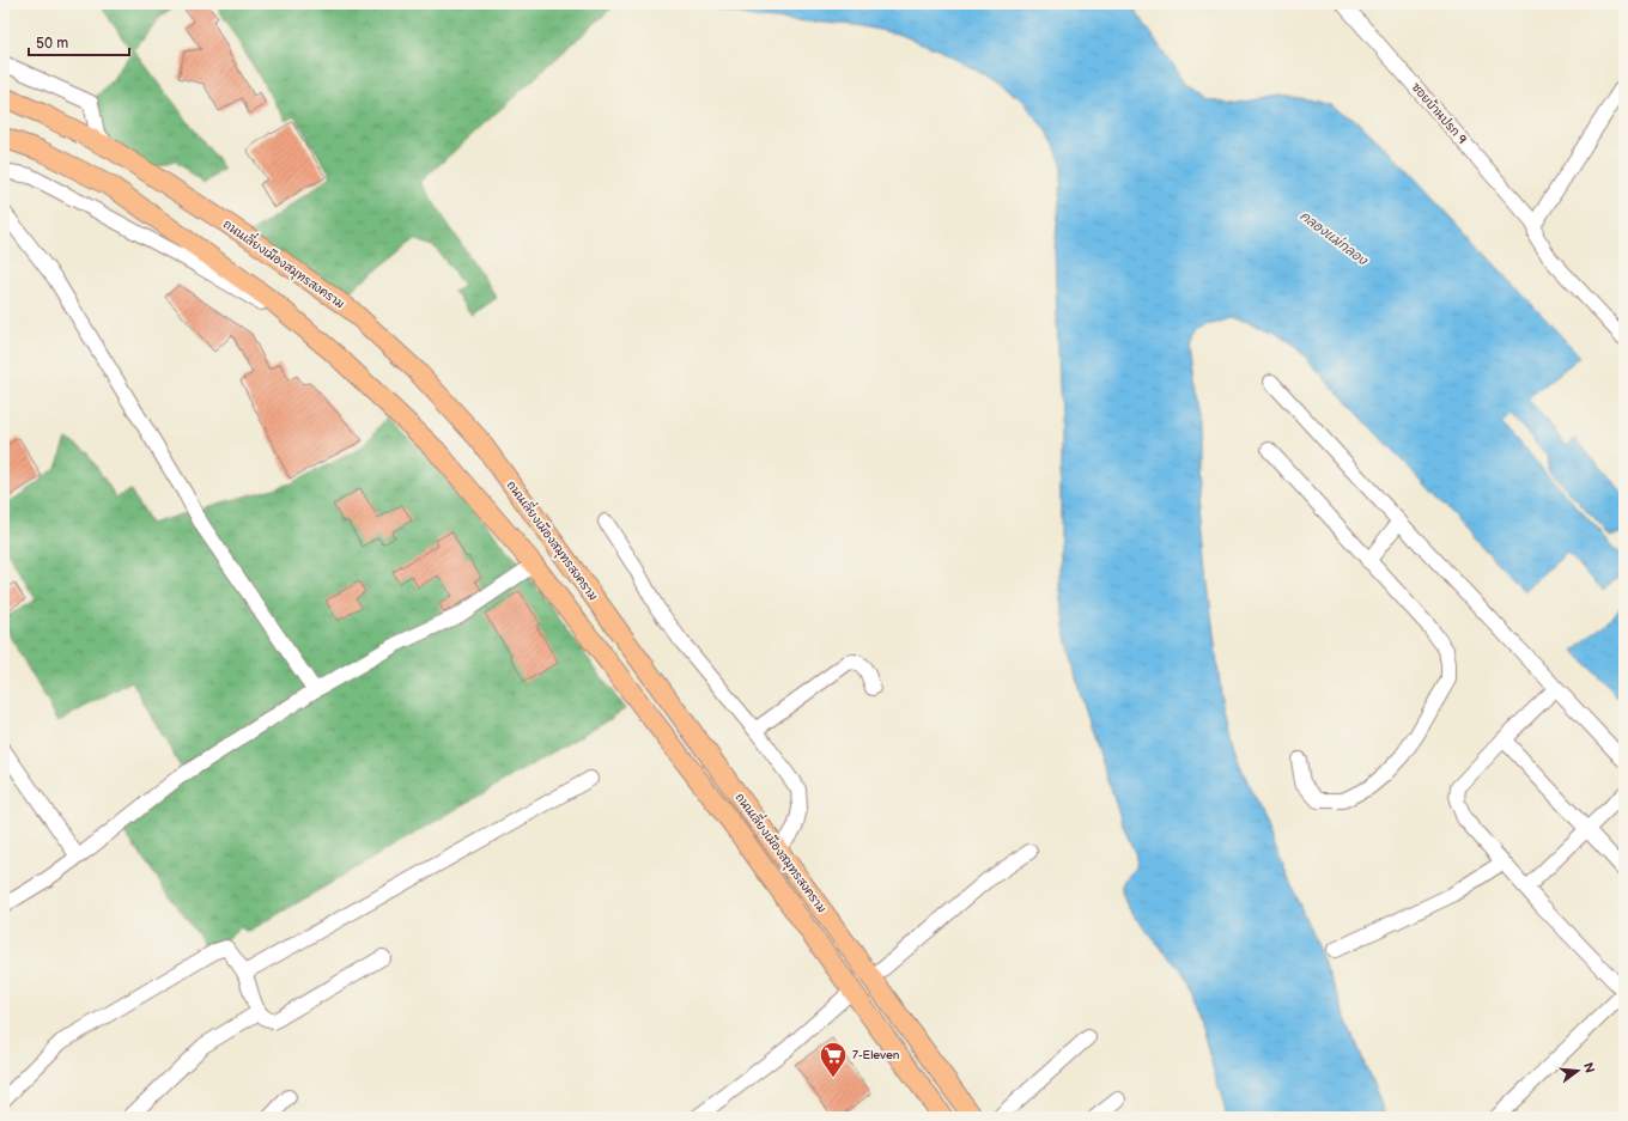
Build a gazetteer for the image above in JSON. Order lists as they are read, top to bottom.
{
  "streets": {
    "main road": ["ถนนเลี่ยงเมืองสมุทรสงคราม"],
    "street": ["ซอยบ้านปรก 9"]
  },
  "water": ["คลองแม่กลอง"],
  "places": {
    "supermarket": ["7-Eleven"]
  },
  "scale_bar": "50 m",
  "north": "right"
}
